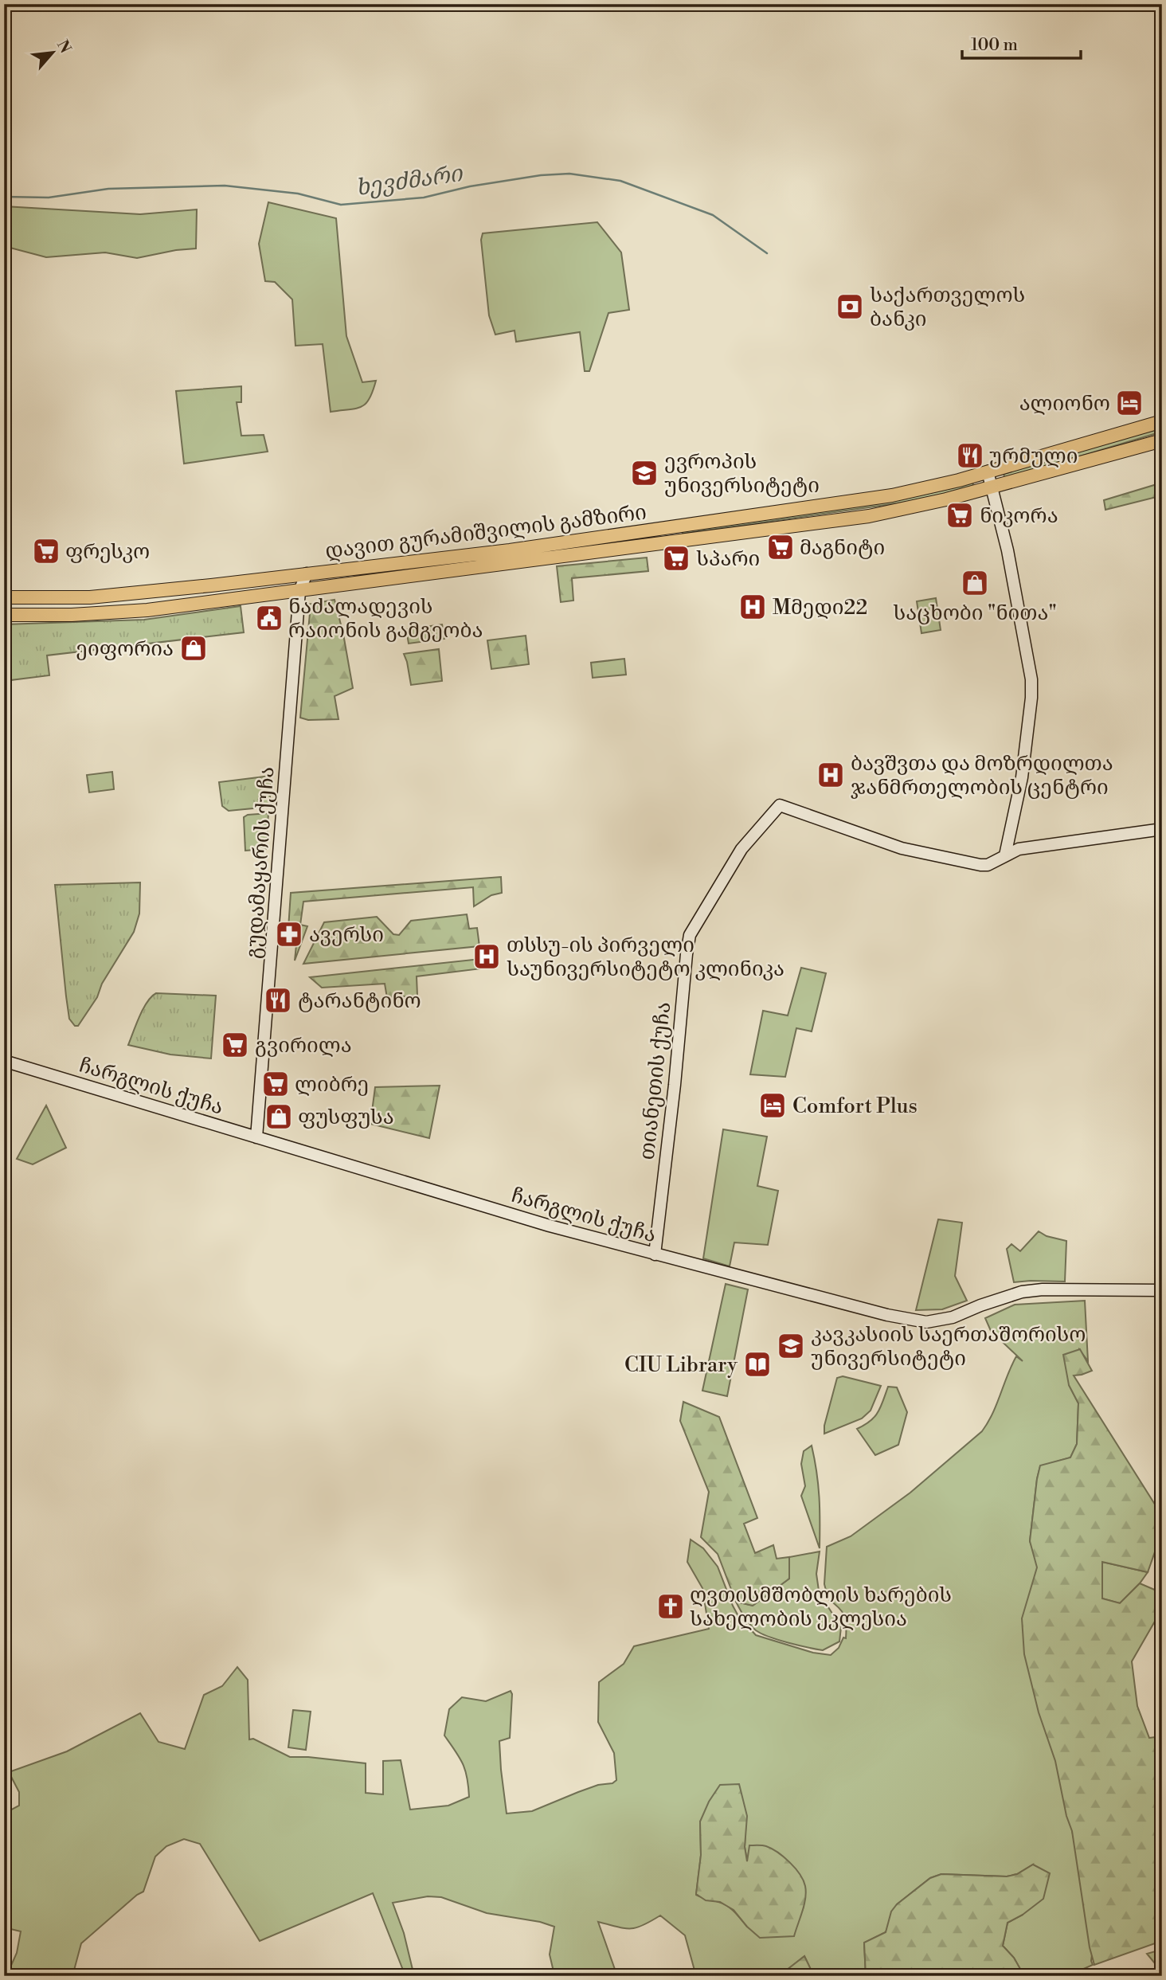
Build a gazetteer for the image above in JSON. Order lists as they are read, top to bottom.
{
  "streets": {
    "main road": ["დავით გურამიშვილის გამზირი"],
    "street": ["გუდამაყარის ქუჩა", "თიანეთის ქუჩა", "ჩარგლის ქუჩა"]
  },
  "crossings": [
    ["დავით გურამიშვილის გამზირი", "გუდამაყარის ქუჩა"],
    ["გუდამაყარის ქუჩა", "ჩარგლის ქუჩა"],
    ["თიანეთის ქუჩა", "ჩარგლის ქუჩა"]
  ],
  "water": ["ხევძმარი"],
  "places": {
    "bank": ["საქართველოს ბანკი"],
    "hotel": ["ალიონო", "Comfort Plus"],
    "restaurant": ["ურმული", "ტარანტინო"],
    "school or university": ["ევროპის უნივერსიტეტი", "კავკასიის საერთაშორისო უნივერსიტეტი"],
    "supermarket": [
      "ნიკორა",
      "მაგნიტი",
      "ფრესკო",
      "სპარი",
      "გვირილა",
      "ლიბრე"
    ],
    "shop": ["საცხობი \"ნითა\"", "ეიფორია", "ფუსფუსა"],
    "hospital": ["Mმედი22", "ბავშვთა და მოზრდილთა ჯანმრთელობის ცენტრი", "თსსუ-ის პირველი საუნივერსიტეტო კლინიკა"],
    "public building": ["ნაძალადევის რაიონის გამგეობა"],
    "pharmacy": ["ავერსი"],
    "library": ["CIU Library"],
    "church": ["ღვთისმშობლის ხარების სახელობის ეკლესია"]
  },
  "scale_bar": "100 m",
  "north": "top right"
}
